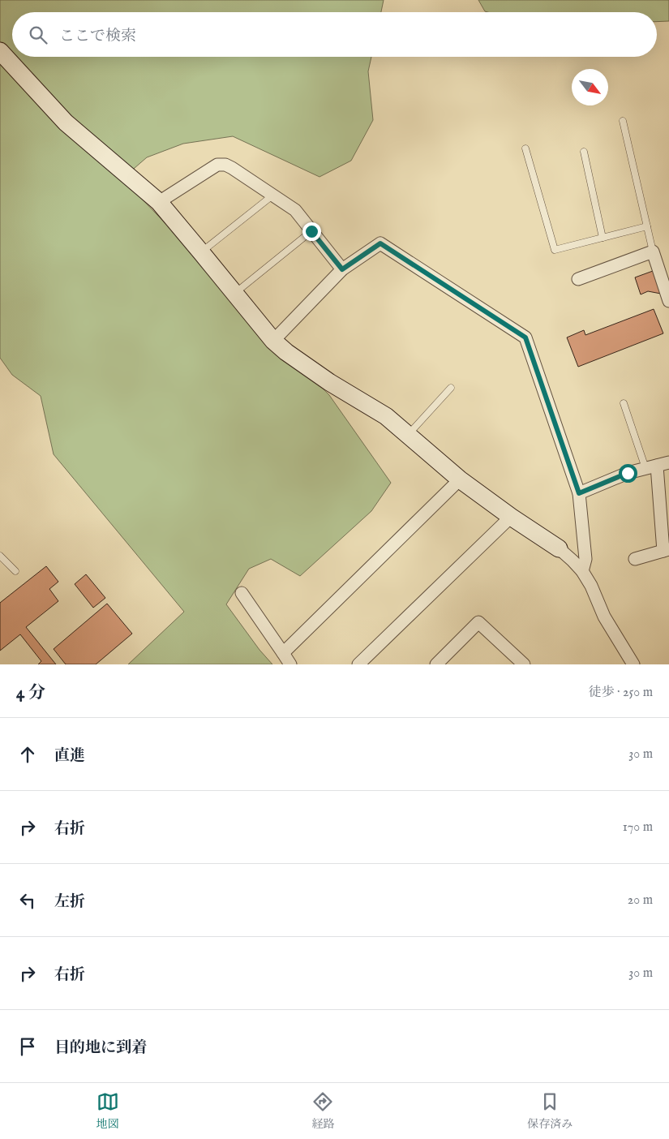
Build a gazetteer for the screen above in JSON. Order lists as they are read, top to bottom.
{
  "north": "bottom right",
  "page": {
    "search": "ここで検索",
    "heading": ["4 分", "徒歩 · 250 m"],
    "list": [
      ["直進", "30 m"],
      ["右折", "170 m"],
      ["左折", "20 m"],
      ["右折", "30 m"],
      "目的地に到着"
    ],
    "nav": ["地図", "経路", "保存済み"]
  }
}
